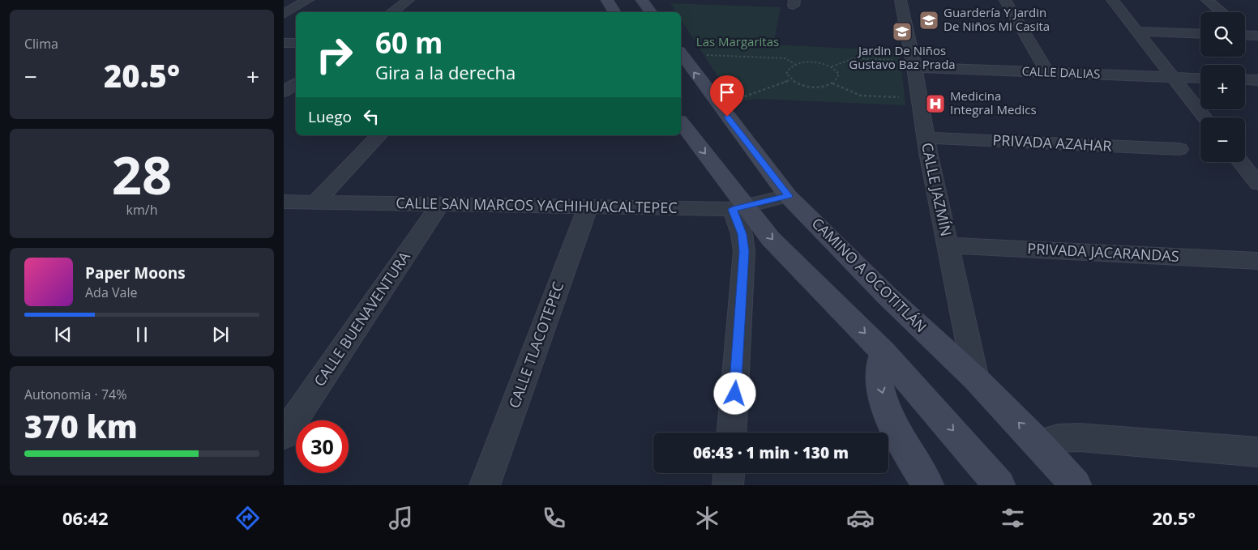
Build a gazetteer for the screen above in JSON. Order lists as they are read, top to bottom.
{
  "streets": {
    "main road": ["CAMINO A OCOTITLÁN"],
    "street": [
      "CALLE DALIAS",
      "PRIVADA AZAHAR",
      "CALLE JAZMÍN",
      "CALLE SAN MARCOS YACHIHUACALTEPEC",
      "PRIVADA JACARANDAS",
      "CALLE BUENAVENTURA",
      "CALLE TLACOTEPEC"
    ]
  },
  "crossings": [
    ["CALLE DALIAS", "CALLE JAZMÍN"],
    ["PRIVADA AZAHAR", "CALLE JAZMÍN"],
    ["CALLE JAZMÍN", "PRIVADA JACARANDAS"],
    ["CALLE JAZMÍN", "CAMINO A OCOTITLÁN"],
    ["CALLE SAN MARCOS YACHIHUACALTEPEC", "CAMINO A OCOTITLÁN"],
    ["CALLE SAN MARCOS YACHIHUACALTEPEC", "CALLE BUENAVENTURA"],
    ["CALLE SAN MARCOS YACHIHUACALTEPEC", "CALLE TLACOTEPEC"]
  ],
  "parks": ["Las Margaritas"],
  "places": {
    "school or university": ["Guardería Y Jardin De Niños Mi Casita", "Jardin De Niños Gustavo Baz Prada"],
    "hospital": ["Medicina Integral Medics"]
  },
  "page": {
    "tile": [
      "Clima",
      ["28", "km/h"],
      ["Autonomía · 74%", "370 km"]
    ],
    "map_buttons": ["+", "−"],
    "turn": ["60 m", "Gira a la derecha"],
    "heat": ["−", "20.5°", "+"],
    "then": "Luego",
    "song": ["Paper Moons", "Ada Vale"],
    "limit": "30",
    "trip": "06:43 · 1 min · 130 m",
    "tabs": ["06:42", "20.5°"]
  }
}
